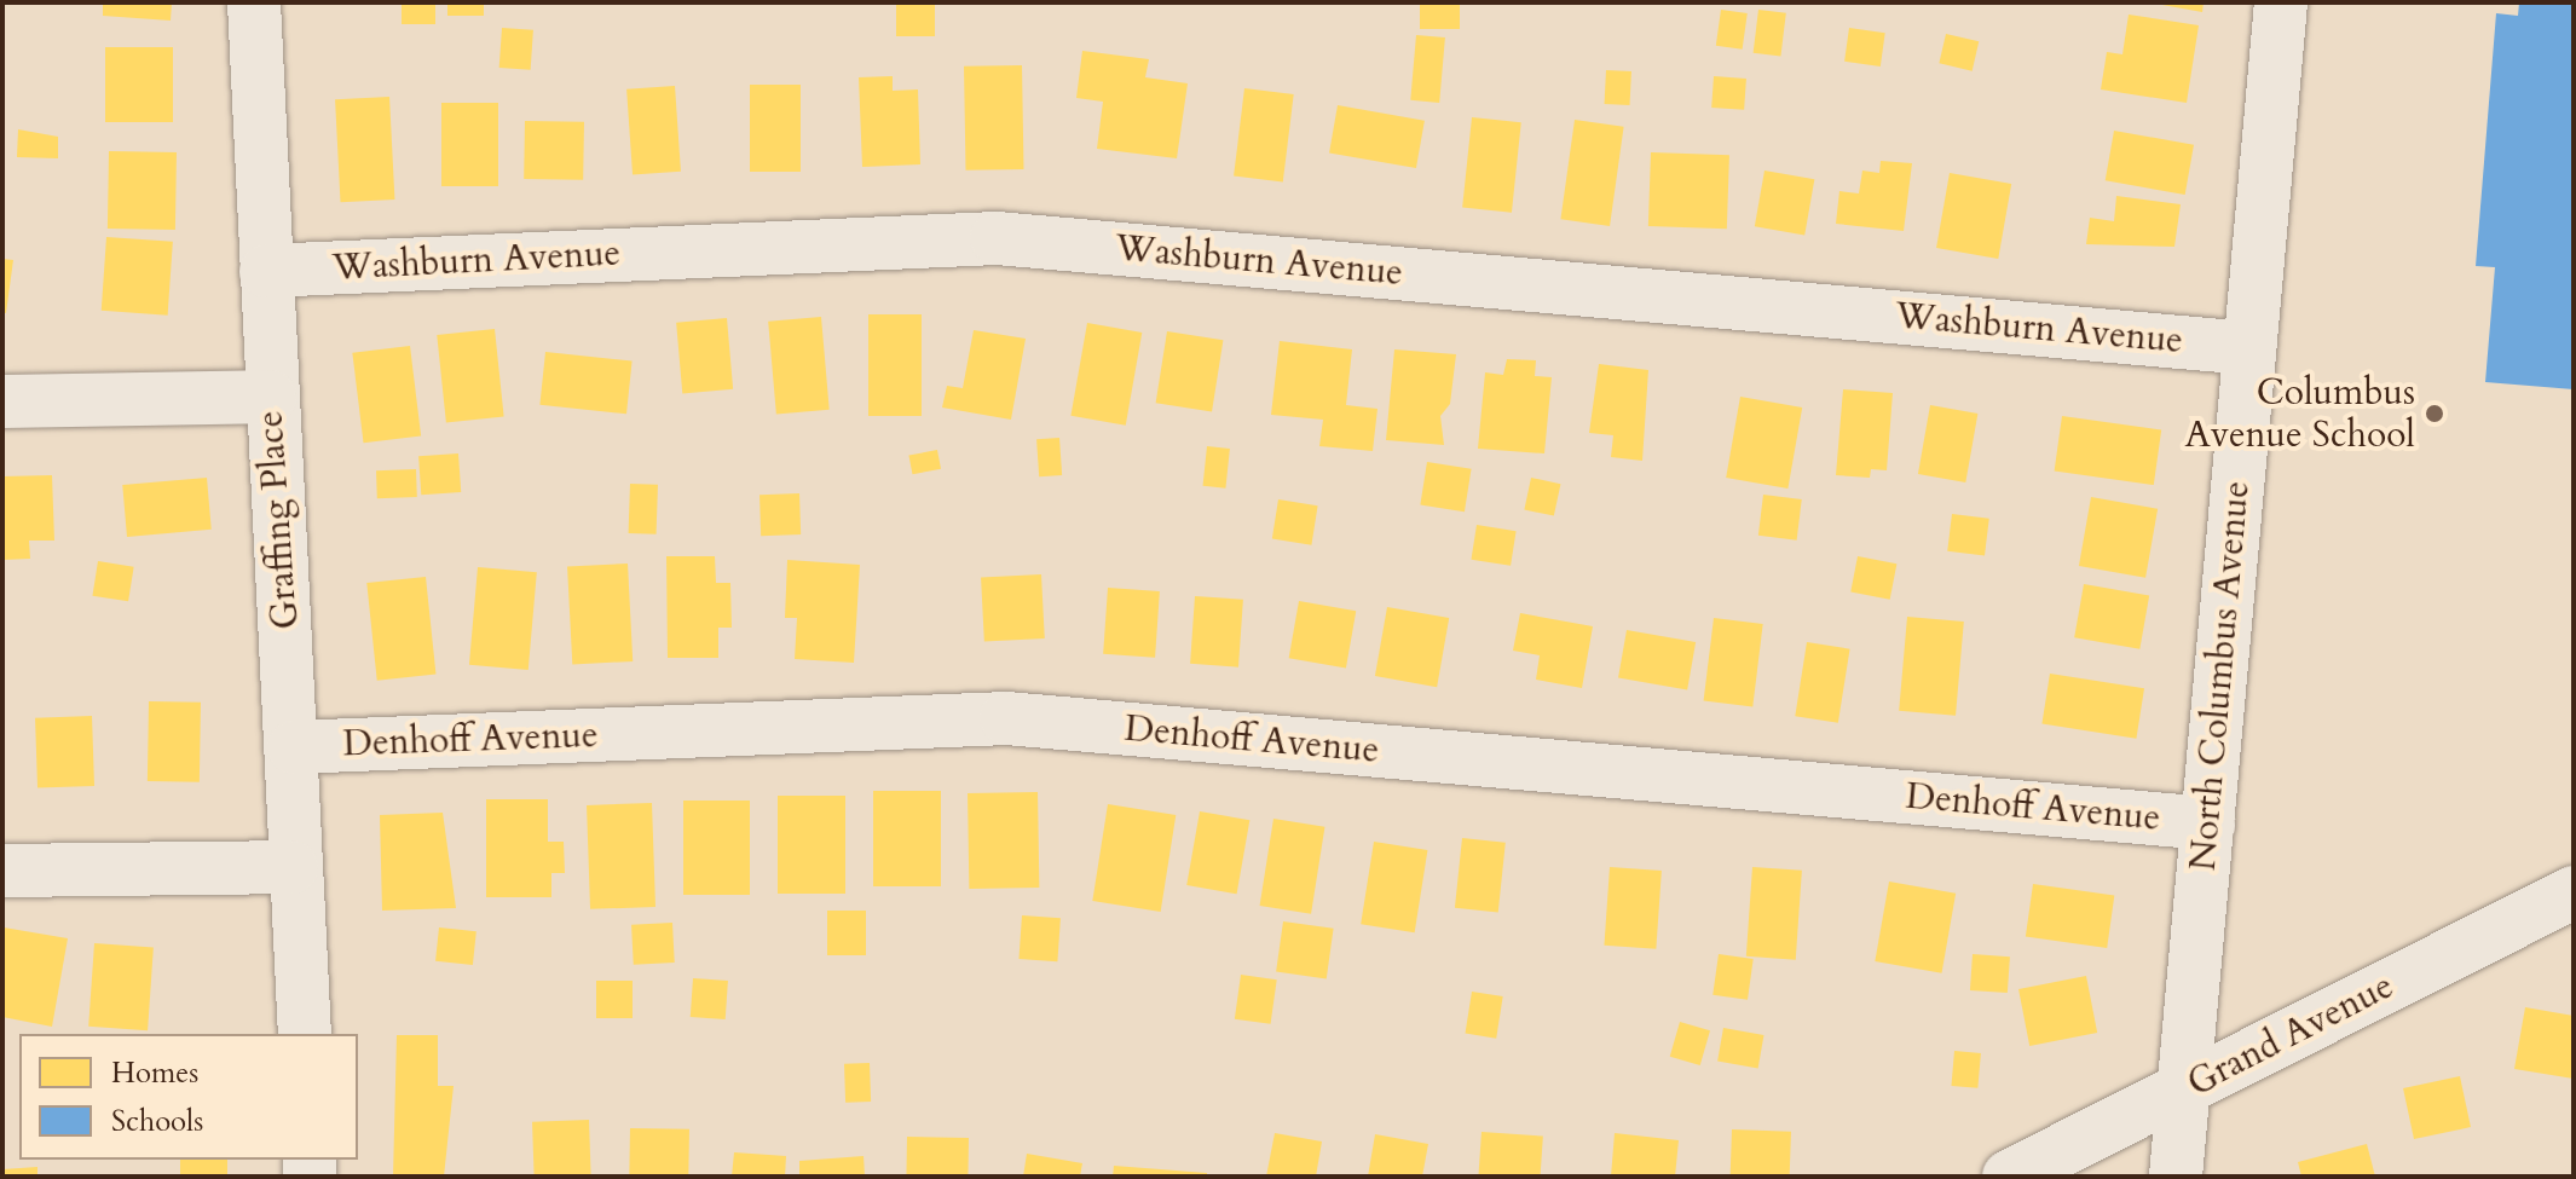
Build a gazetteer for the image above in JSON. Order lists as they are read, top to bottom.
{
  "streets": {
    "street": [
      "Washburn Avenue",
      "Graffing Place",
      "North Columbus Avenue",
      "Denhoff Avenue",
      "Grand Avenue"
    ]
  },
  "crossings": [
    ["Washburn Avenue", "Graffing Place"],
    ["Washburn Avenue", "North Columbus Avenue"],
    ["Graffing Place", "Denhoff Avenue"],
    ["North Columbus Avenue", "Denhoff Avenue"],
    ["North Columbus Avenue", "Grand Avenue"]
  ],
  "places": ["Columbus Avenue School"],
  "legend": ["Homes", "Schools"]
}
